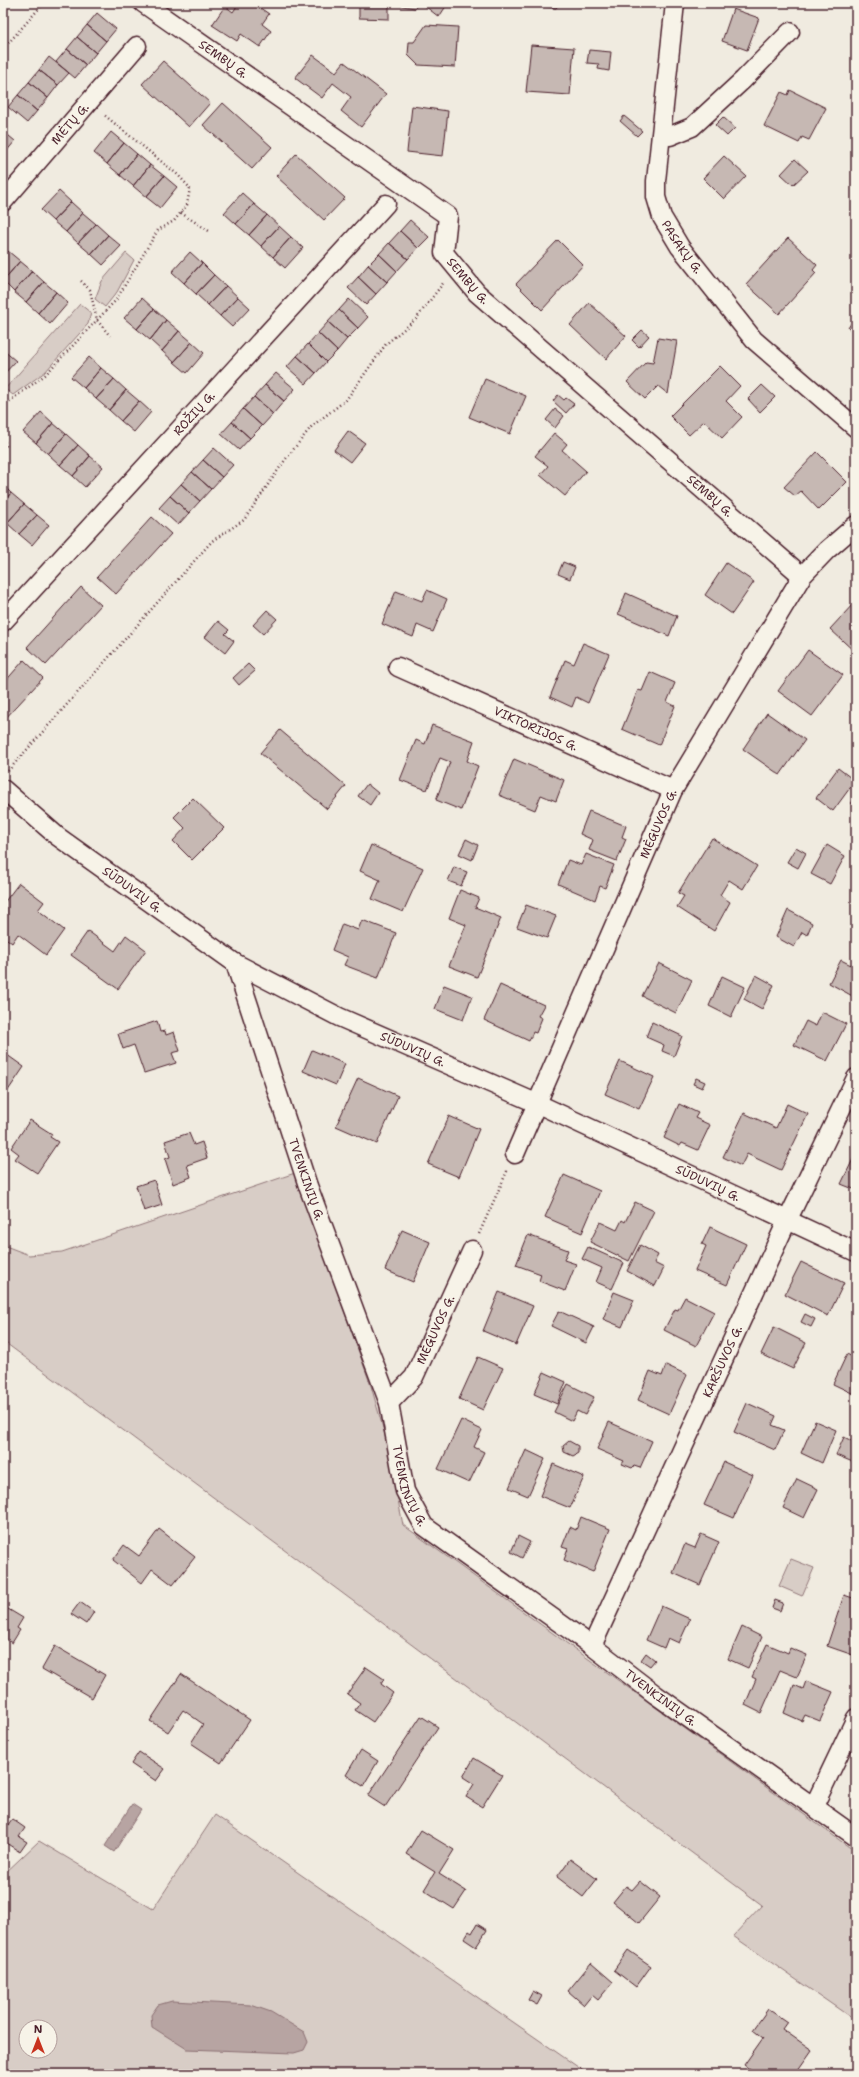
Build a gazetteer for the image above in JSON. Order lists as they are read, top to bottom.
{
  "streets": {
    "street": [
      "SEMBŲ G.",
      "MĖTŲ G.",
      "PASAKŲ G.",
      "ROŽIŲ G.",
      "VIKTORIJOS G.",
      "MĖGUVOS G.",
      "SŪDUVIŲ G.",
      "TVENKINIŲ G.",
      "KARŠUVOS G."
    ]
  },
  "crossings": [
    ["SEMBŲ G.", "MĖGUVOS G."],
    ["VIKTORIJOS G.", "MĖGUVOS G."],
    ["MĖGUVOS G.", "SŪDUVIŲ G."],
    ["MĖGUVOS G.", "TVENKINIŲ G."],
    ["SŪDUVIŲ G.", "TVENKINIŲ G."],
    ["SŪDUVIŲ G.", "KARŠUVOS G."],
    ["TVENKINIŲ G.", "KARŠUVOS G."]
  ],
  "north": "top"
}
